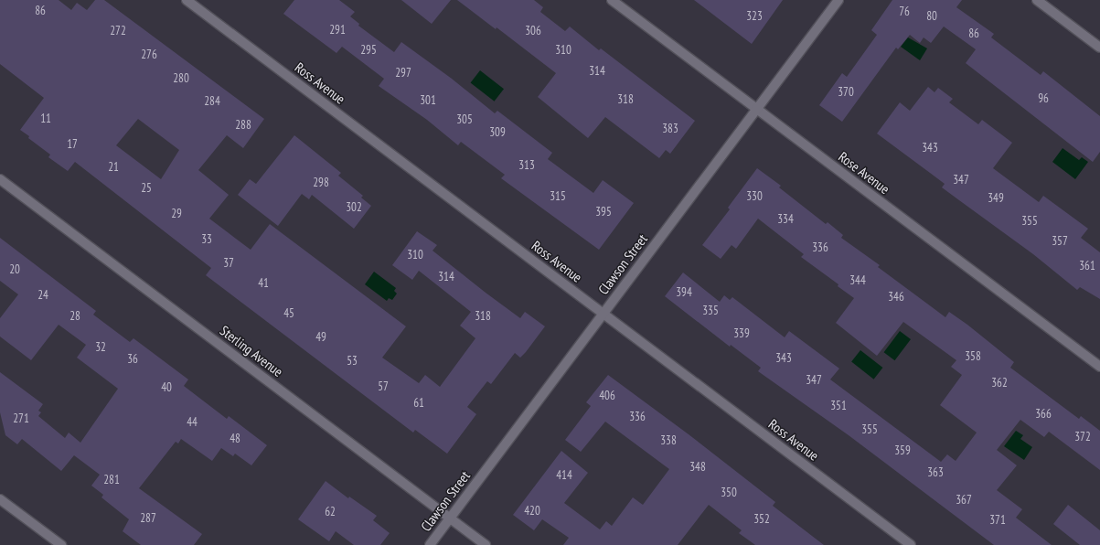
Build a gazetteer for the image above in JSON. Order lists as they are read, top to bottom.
{
  "streets": {
    "street": [
      "Ross Avenue",
      "Rose Avenue",
      "Clawson Street",
      "Sterling Avenue"
    ]
  },
  "crossings": [
    ["Ross Avenue", "Clawson Street"],
    ["Rose Avenue", "Clawson Street"],
    ["Clawson Street", "Sterling Avenue"]
  ],
  "house_numbers": [
    "86",
    "76",
    "323",
    "80",
    "291",
    "272",
    "306",
    "86",
    "295",
    "310",
    "276",
    "314",
    "297",
    "280",
    "370",
    "96",
    "318",
    "301",
    "284",
    "11",
    "305",
    "288",
    "383",
    "309",
    "17",
    "343",
    "313",
    "21",
    "347",
    "298",
    "25",
    "315",
    "330",
    "349",
    "302",
    "395",
    "29",
    "334",
    "355",
    "33",
    "357",
    "336",
    "310",
    "37",
    "361",
    "20",
    "314",
    "344",
    "41",
    "394",
    "24",
    "346",
    "335",
    "45",
    "28",
    "318",
    "339",
    "49",
    "32",
    "358",
    "343",
    "36",
    "53",
    "347",
    "362",
    "57",
    "40",
    "406",
    "61",
    "351",
    "366",
    "336",
    "271",
    "44",
    "355",
    "372",
    "48",
    "338",
    "359",
    "348",
    "363",
    "414",
    "281",
    "350",
    "367",
    "420",
    "62",
    "287",
    "352",
    "371"
  ]
}
